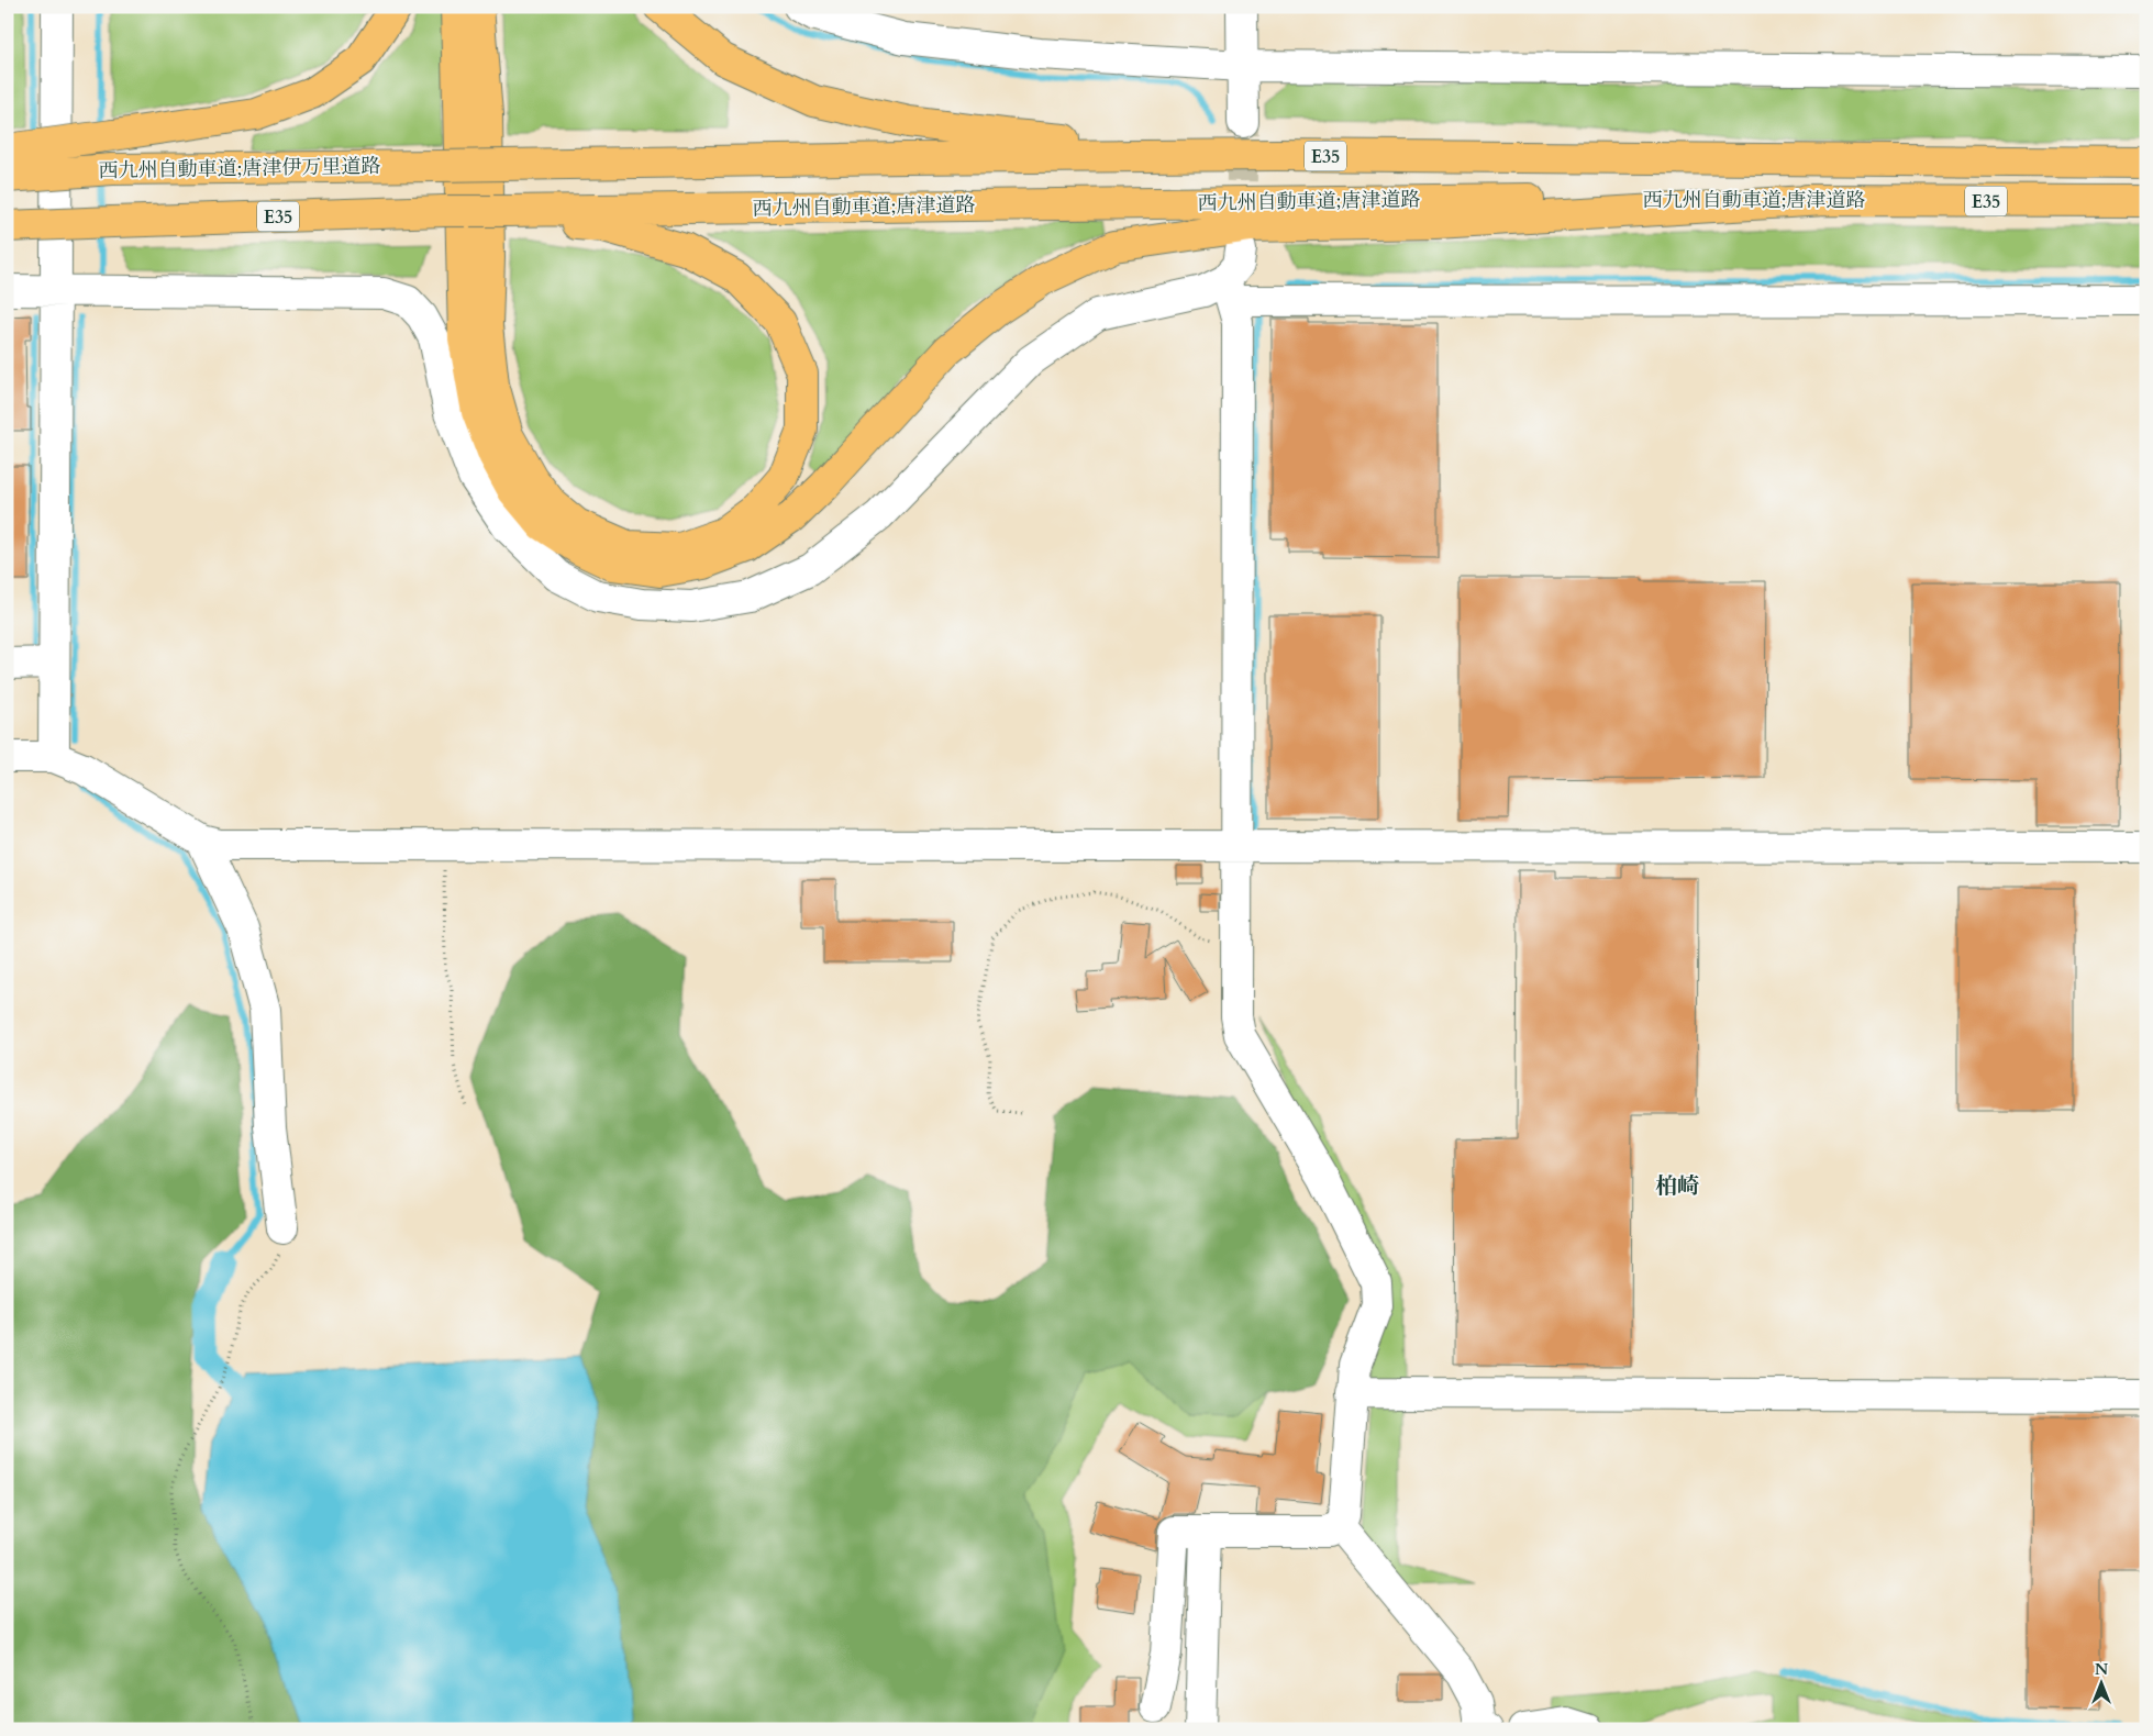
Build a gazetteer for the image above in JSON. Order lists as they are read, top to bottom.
{
  "streets": {
    "highway": ["E35", "西九州自動車道;唐津伊万里道路", "西九州自動車道;唐津道路"]
  },
  "crossings": [
    ["西九州自動車道;唐津伊万里道路", "西九州自動車道;唐津道路"]
  ],
  "districts": ["柏崎"],
  "north": "top"
}
